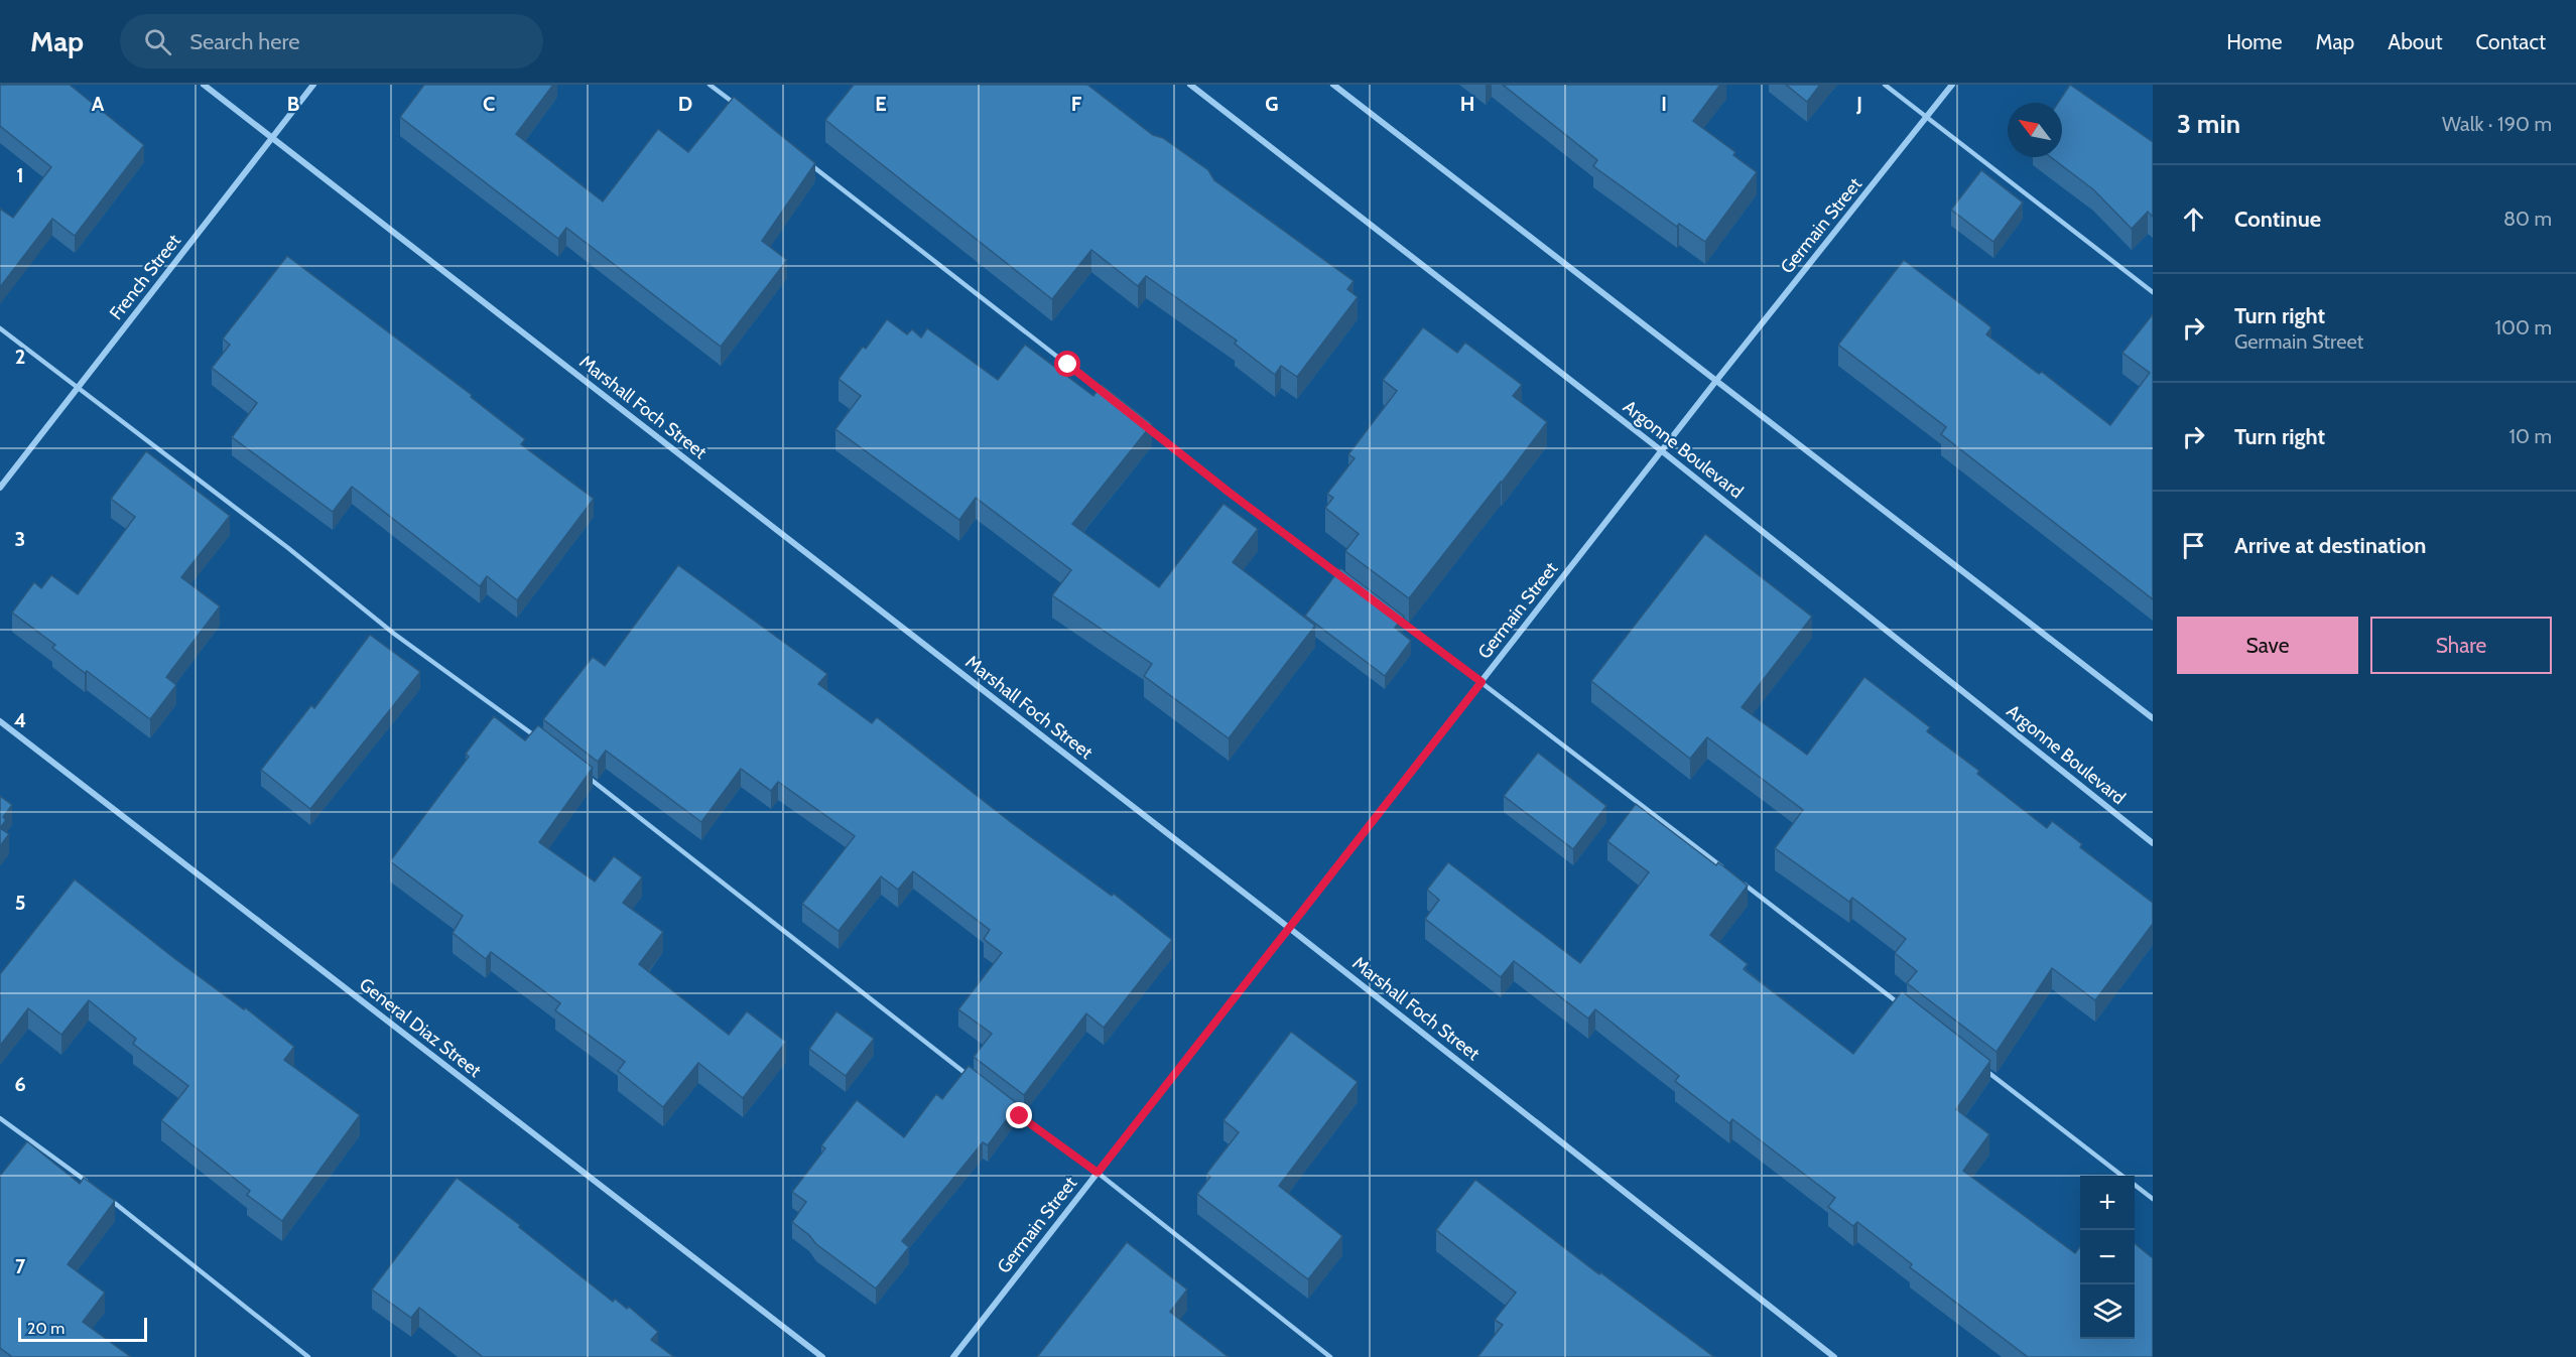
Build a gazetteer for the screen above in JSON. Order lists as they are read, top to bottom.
{
  "streets": {
    "street": [
      "Germain Street",
      "French Street",
      "Marshall Foch Street",
      "Argonne Boulevard",
      "General Diaz Street"
    ]
  },
  "crossings": [
    ["Germain Street", "Marshall Foch Street"],
    ["Germain Street", "Argonne Boulevard"],
    ["French Street", "Marshall Foch Street"]
  ],
  "scale_bar": "20 m",
  "north": "top left",
  "page": {
    "header": "Map",
    "search": "Search here",
    "nav": [
      "Home",
      "Map",
      "About",
      "Contact"
    ],
    "heading": ["3 min", "Walk · 190 m"],
    "list": [
      ["Continue", "80 m"],
      ["Turn right", "Germain Street", "100 m"],
      ["Turn right", "10 m"],
      "Arrive at destination"
    ],
    "buttons": ["Save", "Share"],
    "map_buttons": ["+", "−"],
    "scale": "20 m"
  },
  "grid": {
    "columns": [
      "A",
      "B",
      "C",
      "D",
      "E",
      "F",
      "G",
      "H",
      "I",
      "J"
    ],
    "rows": [
      "1",
      "2",
      "3",
      "4",
      "5",
      "6",
      "7"
    ]
  }
}
